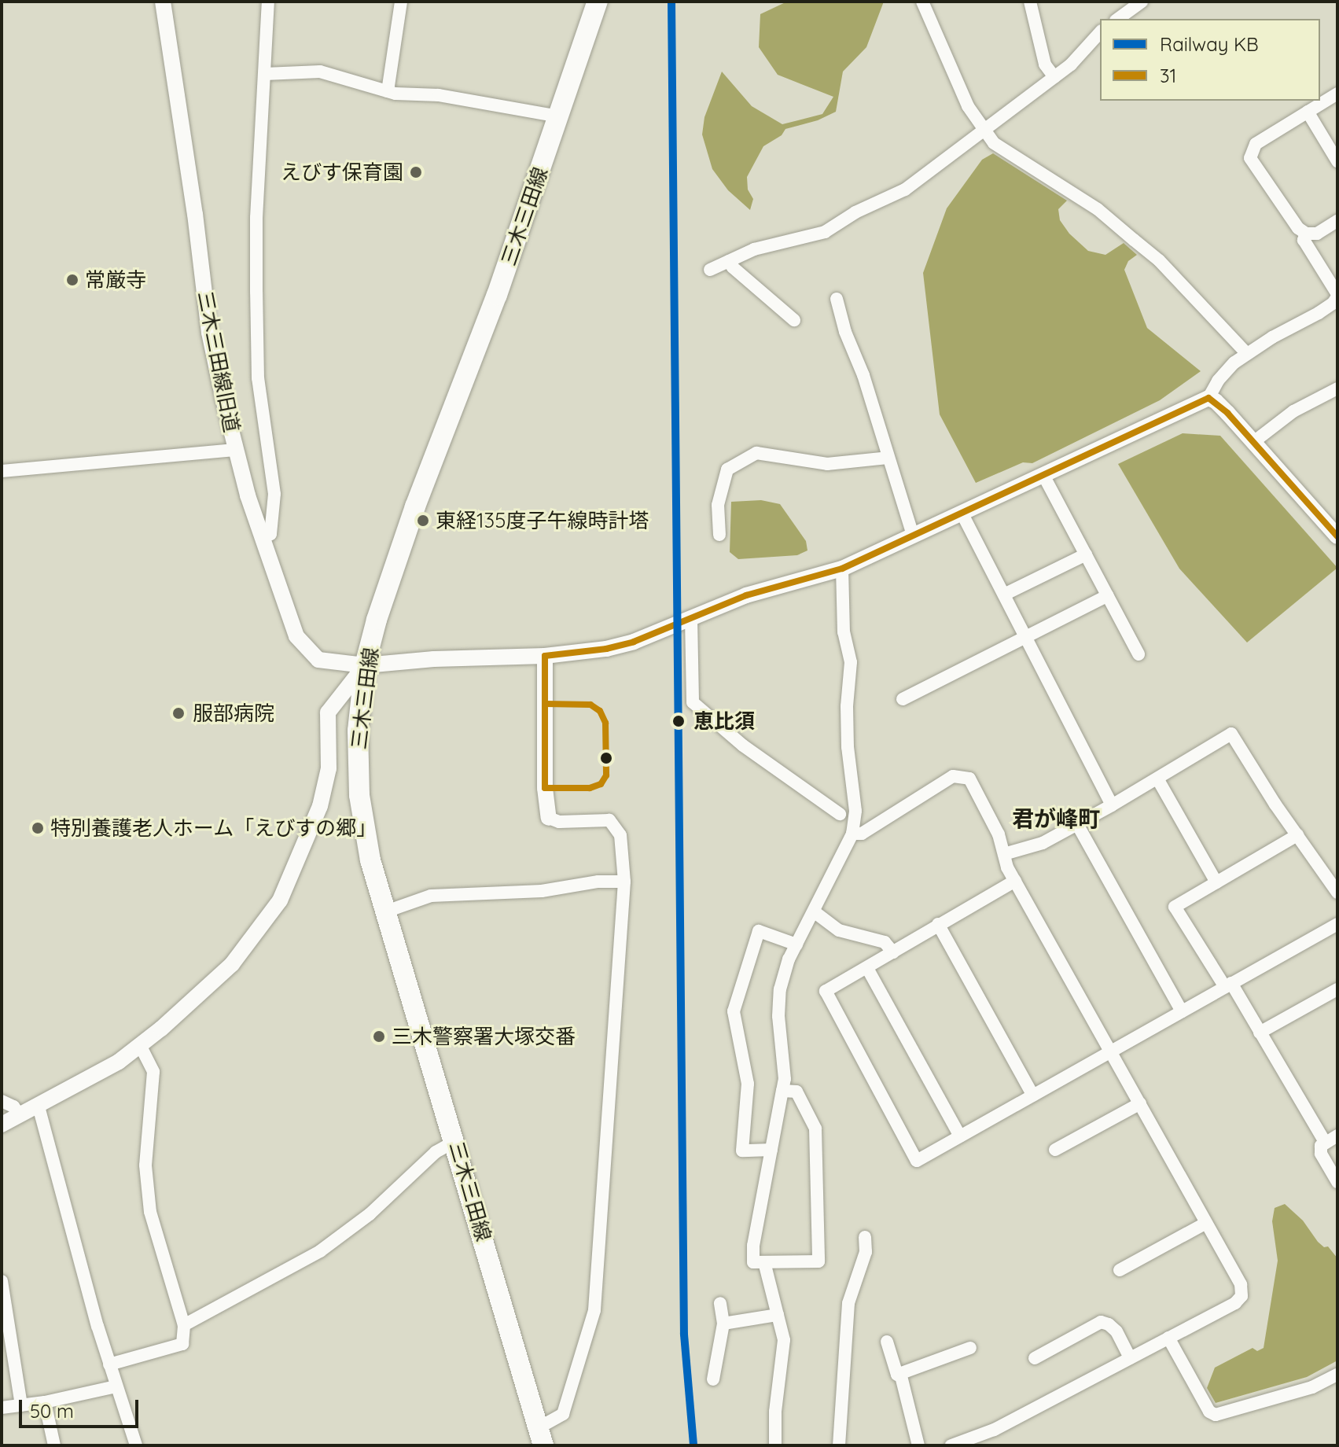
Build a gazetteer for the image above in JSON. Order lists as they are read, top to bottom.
{
  "streets": {
    "main road": ["三木三田線"],
    "street": ["三木三田線旧道"]
  },
  "crossings": [
    ["三木三田線", "三木三田線旧道"]
  ],
  "districts": ["君が峰町"],
  "places": [
    "えびす保育園",
    "常厳寺",
    "東経135度子午線時計塔",
    "服部病院",
    "恵比須",
    "特別養護老人ホーム「えびすの郷」",
    "三木警察署大塚交番"
  ],
  "lines": ["rail line KB", "transit line 31"],
  "legend": ["Railway KB", "31"],
  "scale_bar": "50 m"
}
